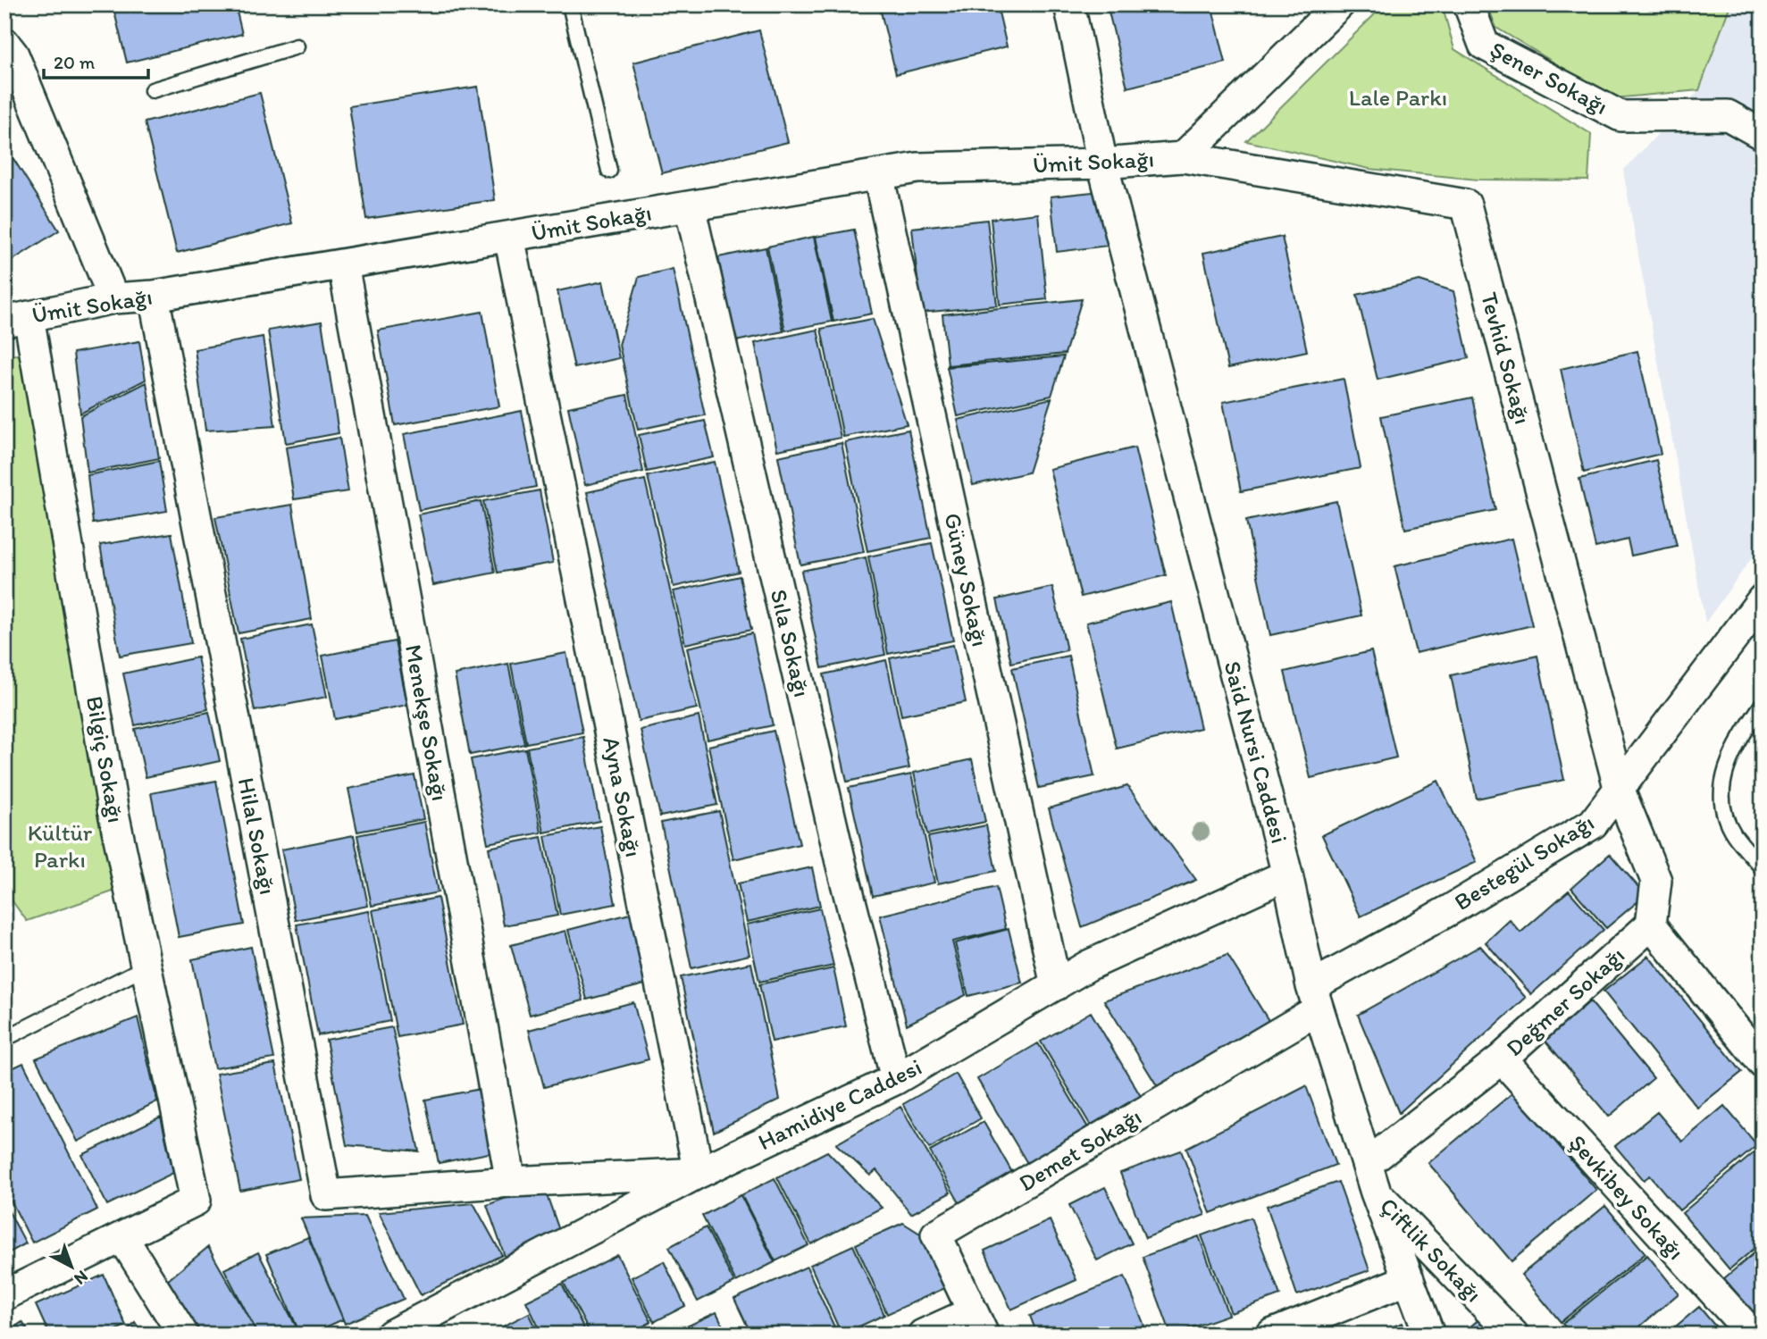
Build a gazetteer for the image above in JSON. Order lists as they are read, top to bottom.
{
  "streets": {
    "street": [
      "Şener Sokağı",
      "Ümit Sokağı",
      "Tevhid Sokağı",
      "Güney Sokağı",
      "Sıla Sokağı",
      "Menekşe Sokağı",
      "Said Nursi Caddesi",
      "Bilgiç Sokağı",
      "Ayna Sokağı",
      "Hilal Sokağı",
      "Bestegül Sokağı",
      "Değmer Sokağı",
      "Hamidiye Caddesi",
      "Demet Sokağı",
      "Şevkibey Sokağı",
      "Çiftlik Sokağı"
    ]
  },
  "crossings": [
    ["Ümit Sokağı", "Tevhid Sokağı"],
    ["Ümit Sokağı", "Güney Sokağı"],
    ["Ümit Sokağı", "Sıla Sokağı"],
    ["Ümit Sokağı", "Menekşe Sokağı"],
    ["Ümit Sokağı", "Said Nursi Caddesi"],
    ["Ümit Sokağı", "Bilgiç Sokağı"],
    ["Ümit Sokağı", "Ayna Sokağı"],
    ["Ümit Sokağı", "Hilal Sokağı"],
    ["Tevhid Sokağı", "Bestegül Sokağı"],
    ["Güney Sokağı", "Hamidiye Caddesi"],
    ["Sıla Sokağı", "Hamidiye Caddesi"],
    ["Menekşe Sokağı", "Hilal Sokağı"],
    ["Said Nursi Caddesi", "Bestegül Sokağı"],
    ["Said Nursi Caddesi", "Değmer Sokağı"],
    ["Said Nursi Caddesi", "Hamidiye Caddesi"],
    ["Said Nursi Caddesi", "Demet Sokağı"],
    ["Said Nursi Caddesi", "Çiftlik Sokağı"],
    ["Ayna Sokağı", "Hamidiye Caddesi"],
    ["Bestegül Sokağı", "Demet Sokağı"],
    ["Değmer Sokağı", "Şevkibey Sokağı"]
  ],
  "parks": ["Lale Parkı", "Kültür Parkı"],
  "scale_bar": "20 m",
  "north": "bottom right"
}
